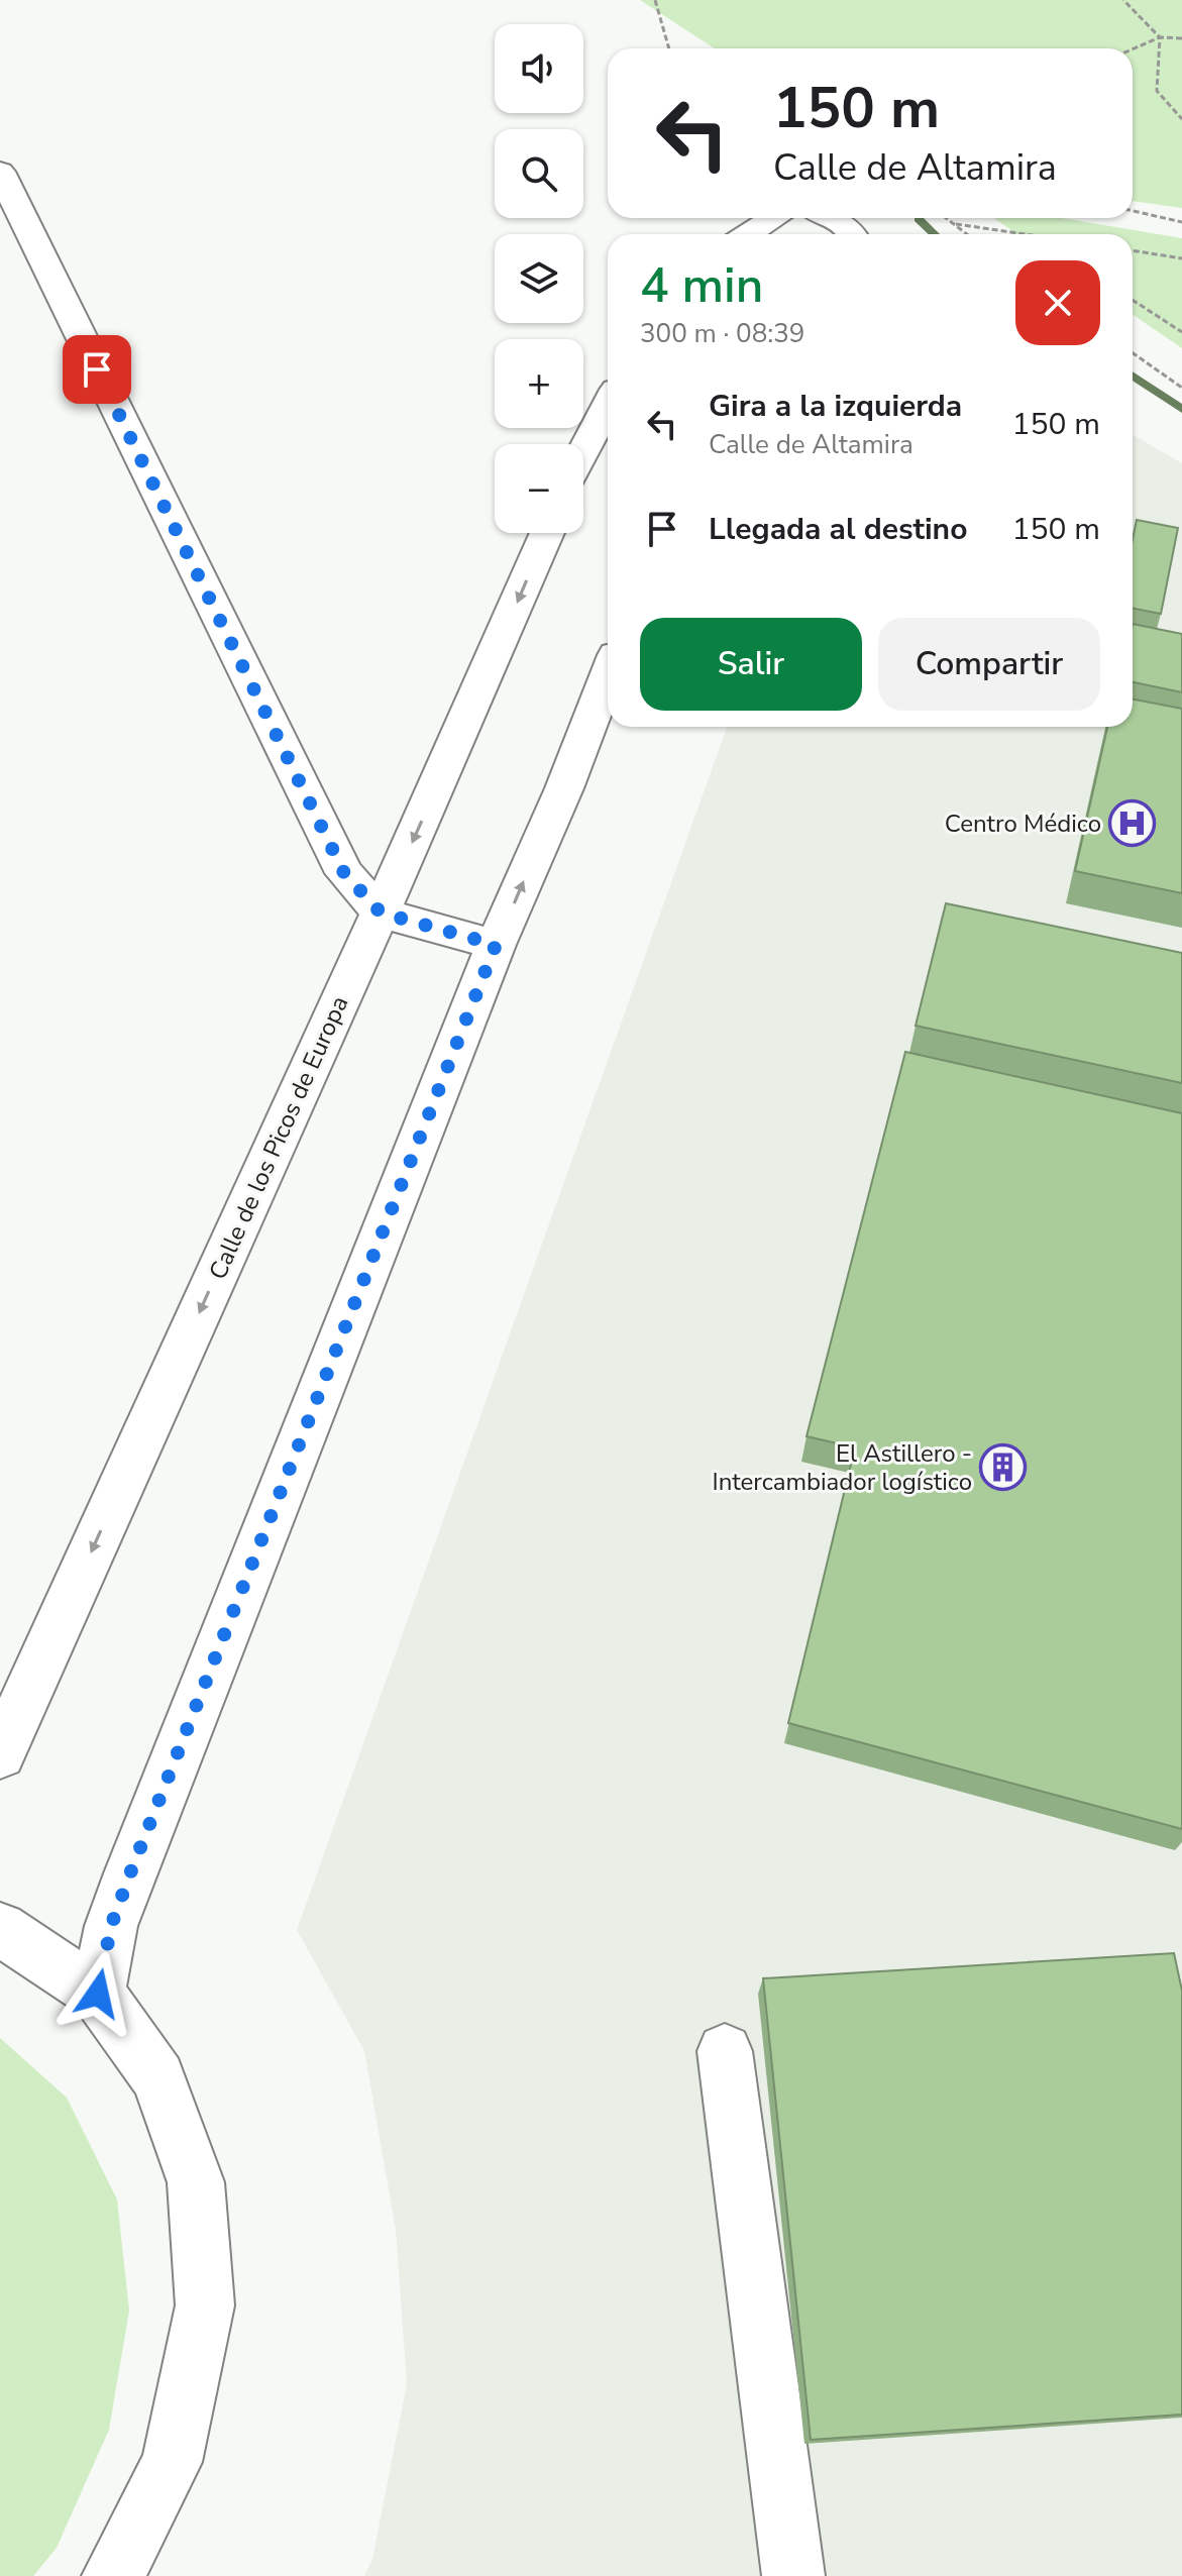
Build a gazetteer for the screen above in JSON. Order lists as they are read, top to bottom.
{
  "streets": {
    "street": ["Calle de los Picos de Europa"]
  },
  "places": {
    "hospital": ["Centro Médico"],
    "building": ["El Astillero - Intercambiador logístico"]
  },
  "page": {
    "map_buttons": ["+", "−"],
    "turn": ["150 m", "Calle de Altamira"],
    "heading": ["4 min", "300 m · 08:39"],
    "list": [
      {
        "name": "Gira a la izquierda",
        "note": "Calle de Altamira",
        "value": "150 m"
      },
      {
        "name": "Llegada al destino",
        "value": "150 m"
      }
    ],
    "buttons": ["Salir", "Compartir"]
  }
}
